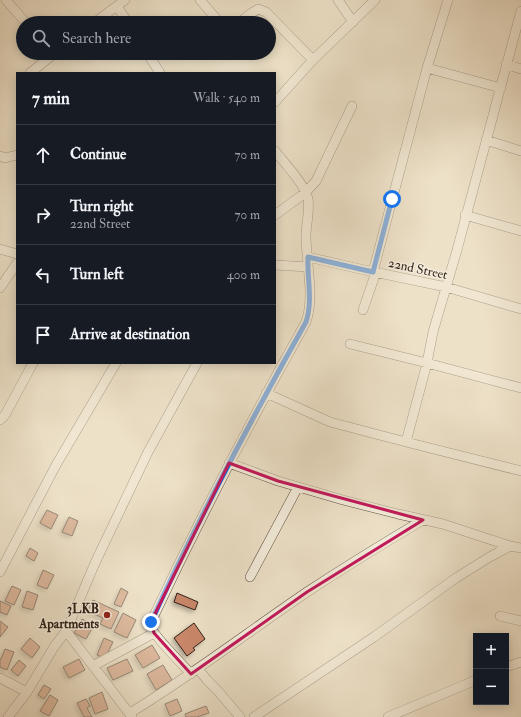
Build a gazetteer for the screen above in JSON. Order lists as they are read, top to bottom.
{
  "streets": {
    "street": ["22nd Street"]
  },
  "places": ["3LKB Apartments"],
  "page": {
    "search": "Search here",
    "heading": ["7 min", "Walk · 540 m"],
    "list": [
      ["Continue", "70 m"],
      ["Turn right", "22nd Street", "70 m"],
      ["Turn left", "400 m"],
      "Arrive at destination"
    ],
    "map_buttons": ["+", "−"]
  }
}
